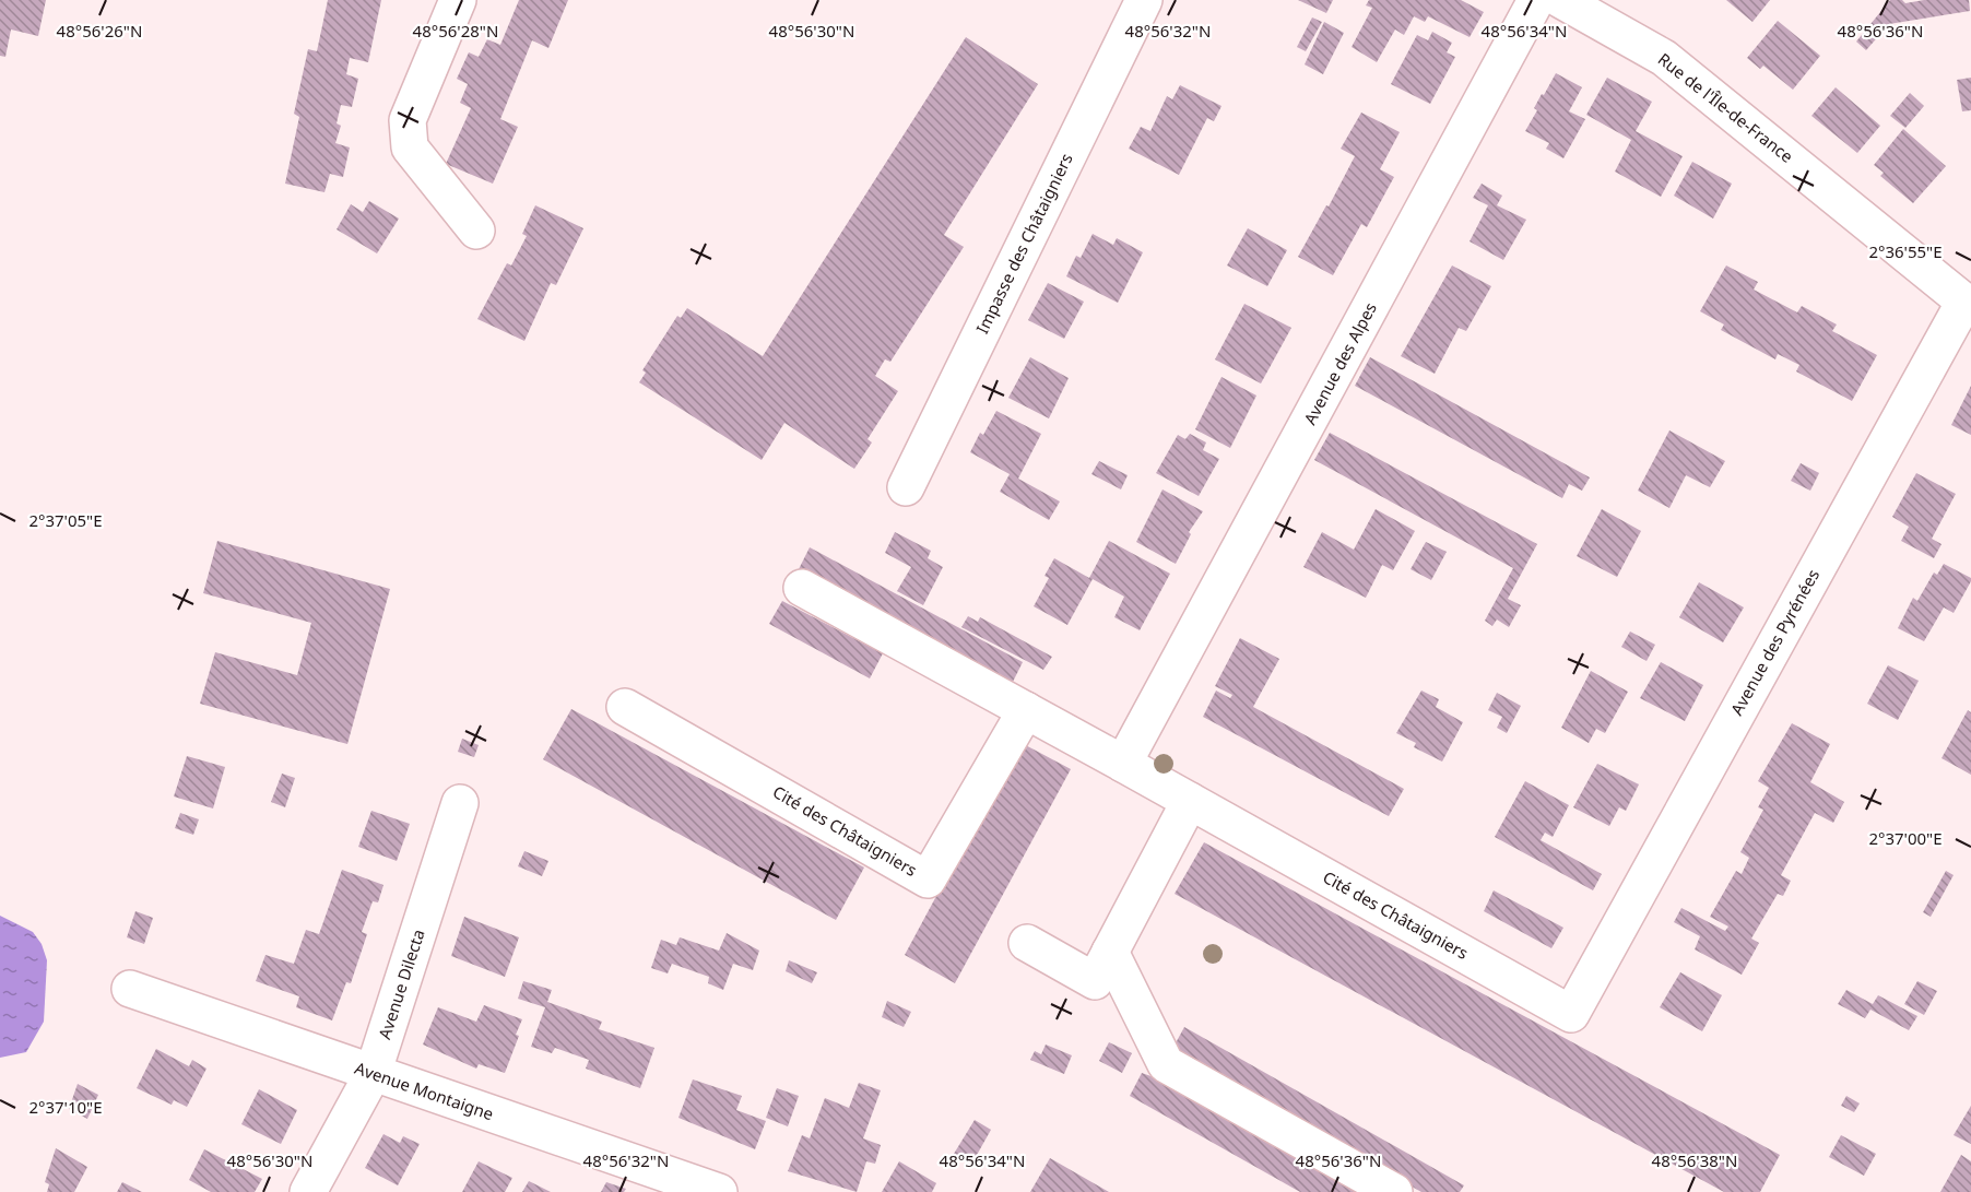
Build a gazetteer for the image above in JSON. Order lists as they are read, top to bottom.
{
  "streets": {
    "street": [
      "Rue de l'Île-de-France",
      "Impasse des Châtaigniers",
      "Avenue des Alpes",
      "Avenue des Pyrénées",
      "Cité des Châtaigniers",
      "Avenue Dilecta",
      "Avenue Montaigne"
    ]
  },
  "crossings": [
    ["Rue de l'Île-de-France", "Avenue des Pyrénées"],
    ["Avenue des Alpes", "Cité des Châtaigniers"],
    ["Avenue des Pyrénées", "Cité des Châtaigniers"],
    ["Avenue Dilecta", "Avenue Montaigne"]
  ],
  "coordinates": [
    "48°56'26\"N",
    "48°56'28\"N",
    "48°56'30\"N",
    "48°56'32\"N",
    "48°56'34\"N",
    "48°56'36\"N",
    "2°36'55\"E",
    "2°37'05\"E",
    "2°37'00\"E",
    "2°37'10\"E",
    "48°56'38\"N"
  ]
}
